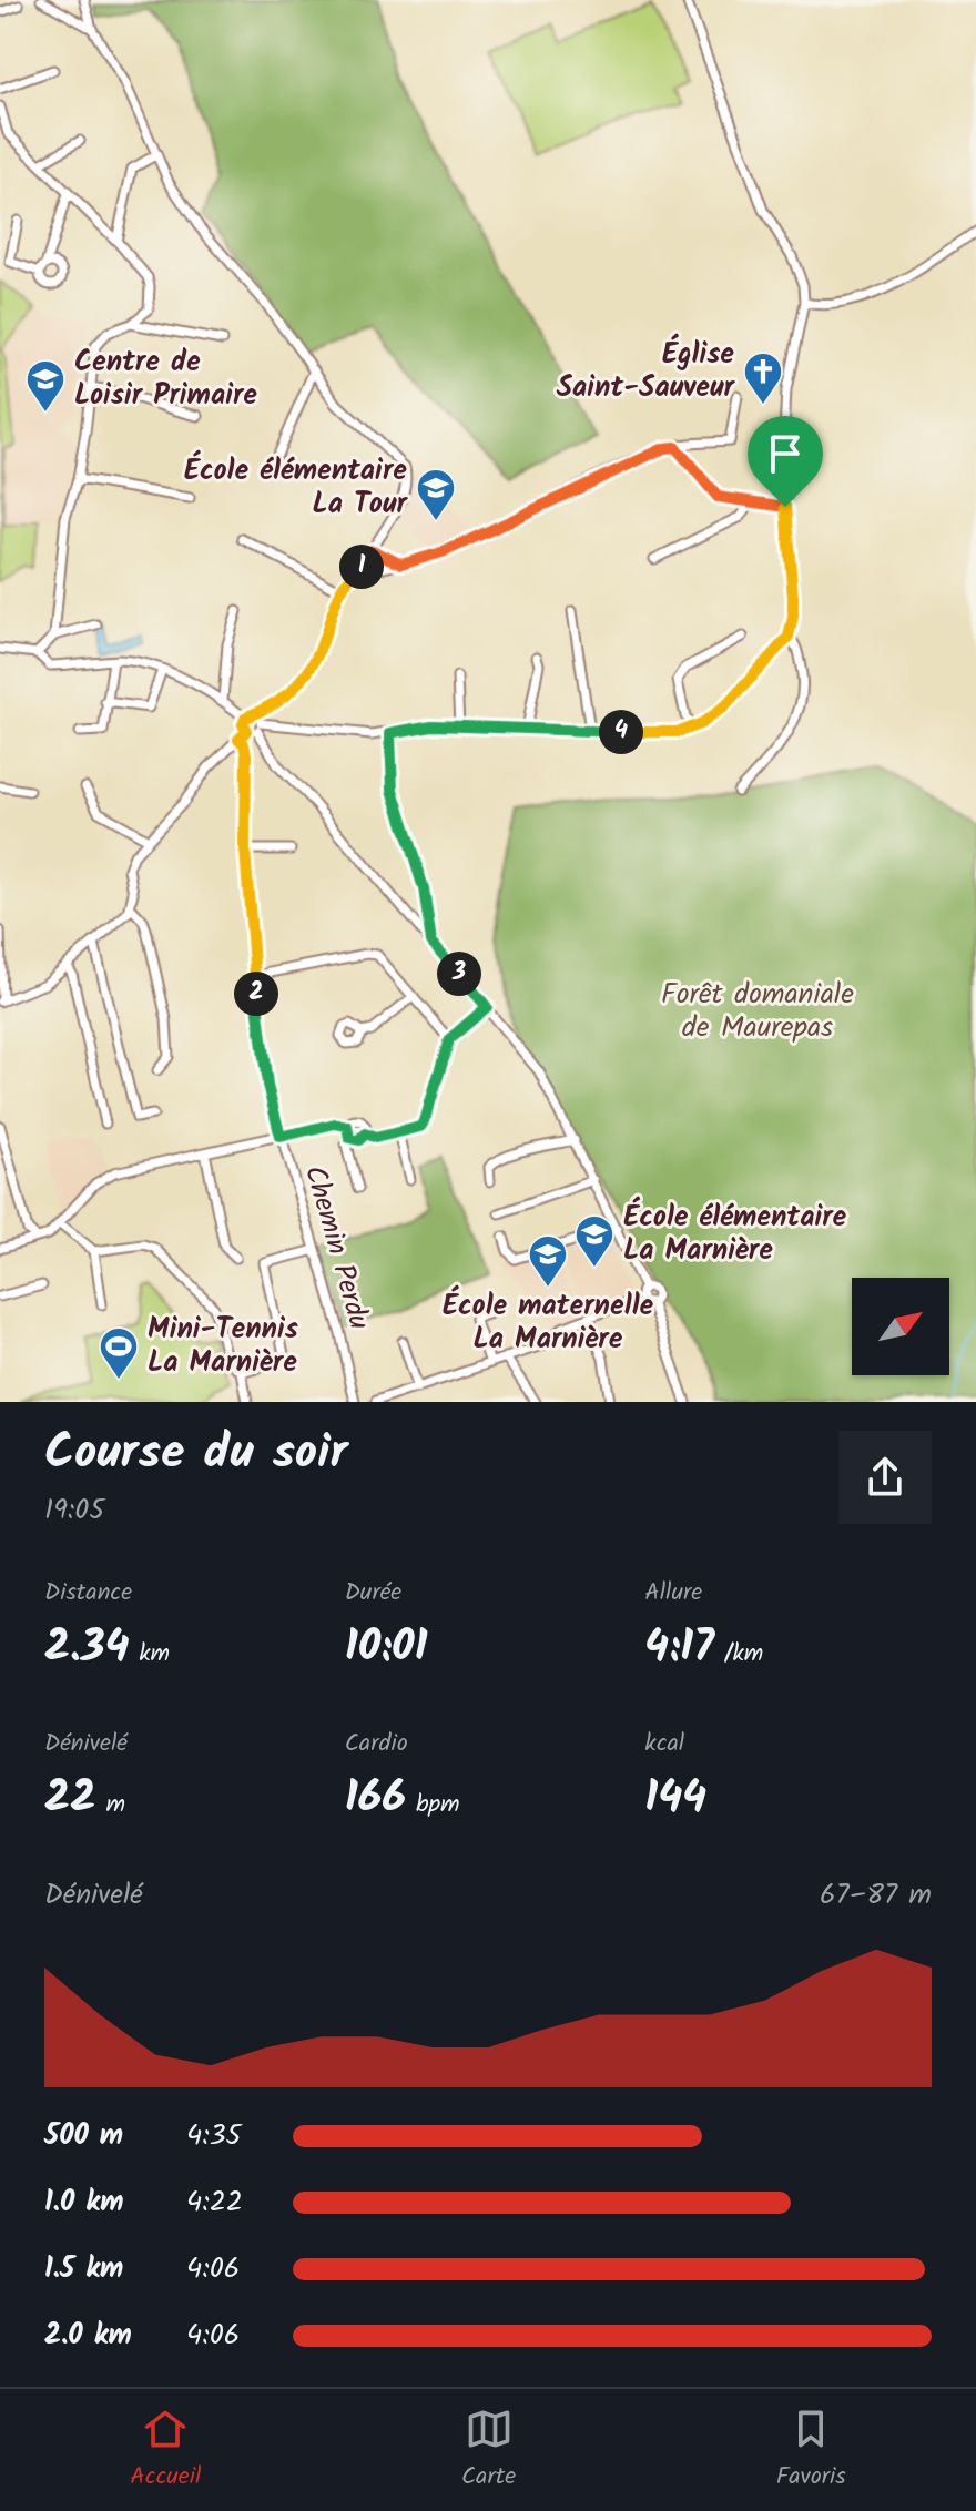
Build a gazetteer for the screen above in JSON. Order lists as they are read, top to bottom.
{
  "streets": {
    "street": ["Chemin Perdu"]
  },
  "parks": ["Forêt domaniale de Maurepas"],
  "places": {
    "church": ["Église Saint-Sauveur"],
    "school or university": [
      "Centre de Loisir Primaire",
      "École élémentaire La Tour",
      "École élémentaire La Marnière",
      "École maternelle La Marnière"
    ],
    "sports": ["Mini-Tennis La Marnière"]
  },
  "north": "top right",
  "page": {
    "pins": [
      "1",
      "4",
      "3",
      "2"
    ],
    "heading": ["Course du soir", "19:05"],
    "stats": [
      ["Distance", "2.34 km"],
      ["Durée", "10:01"],
      ["Allure", "4:17 /km"],
      ["Dénivelé", "22 m"],
      ["Cardio", "166 bpm"],
      ["kcal", "144"]
    ],
    "chart": ["Dénivelé", "67–87 m"],
    "list": [
      {
        "name": "500 m",
        "note": "4:35"
      },
      {
        "name": "1.0 km",
        "note": "4:22"
      },
      {
        "name": "1.5 km",
        "note": "4:06"
      },
      {
        "name": "2.0 km",
        "note": "4:06"
      }
    ],
    "tabs": ["Accueil", "Carte", "Favoris"]
  }
}
